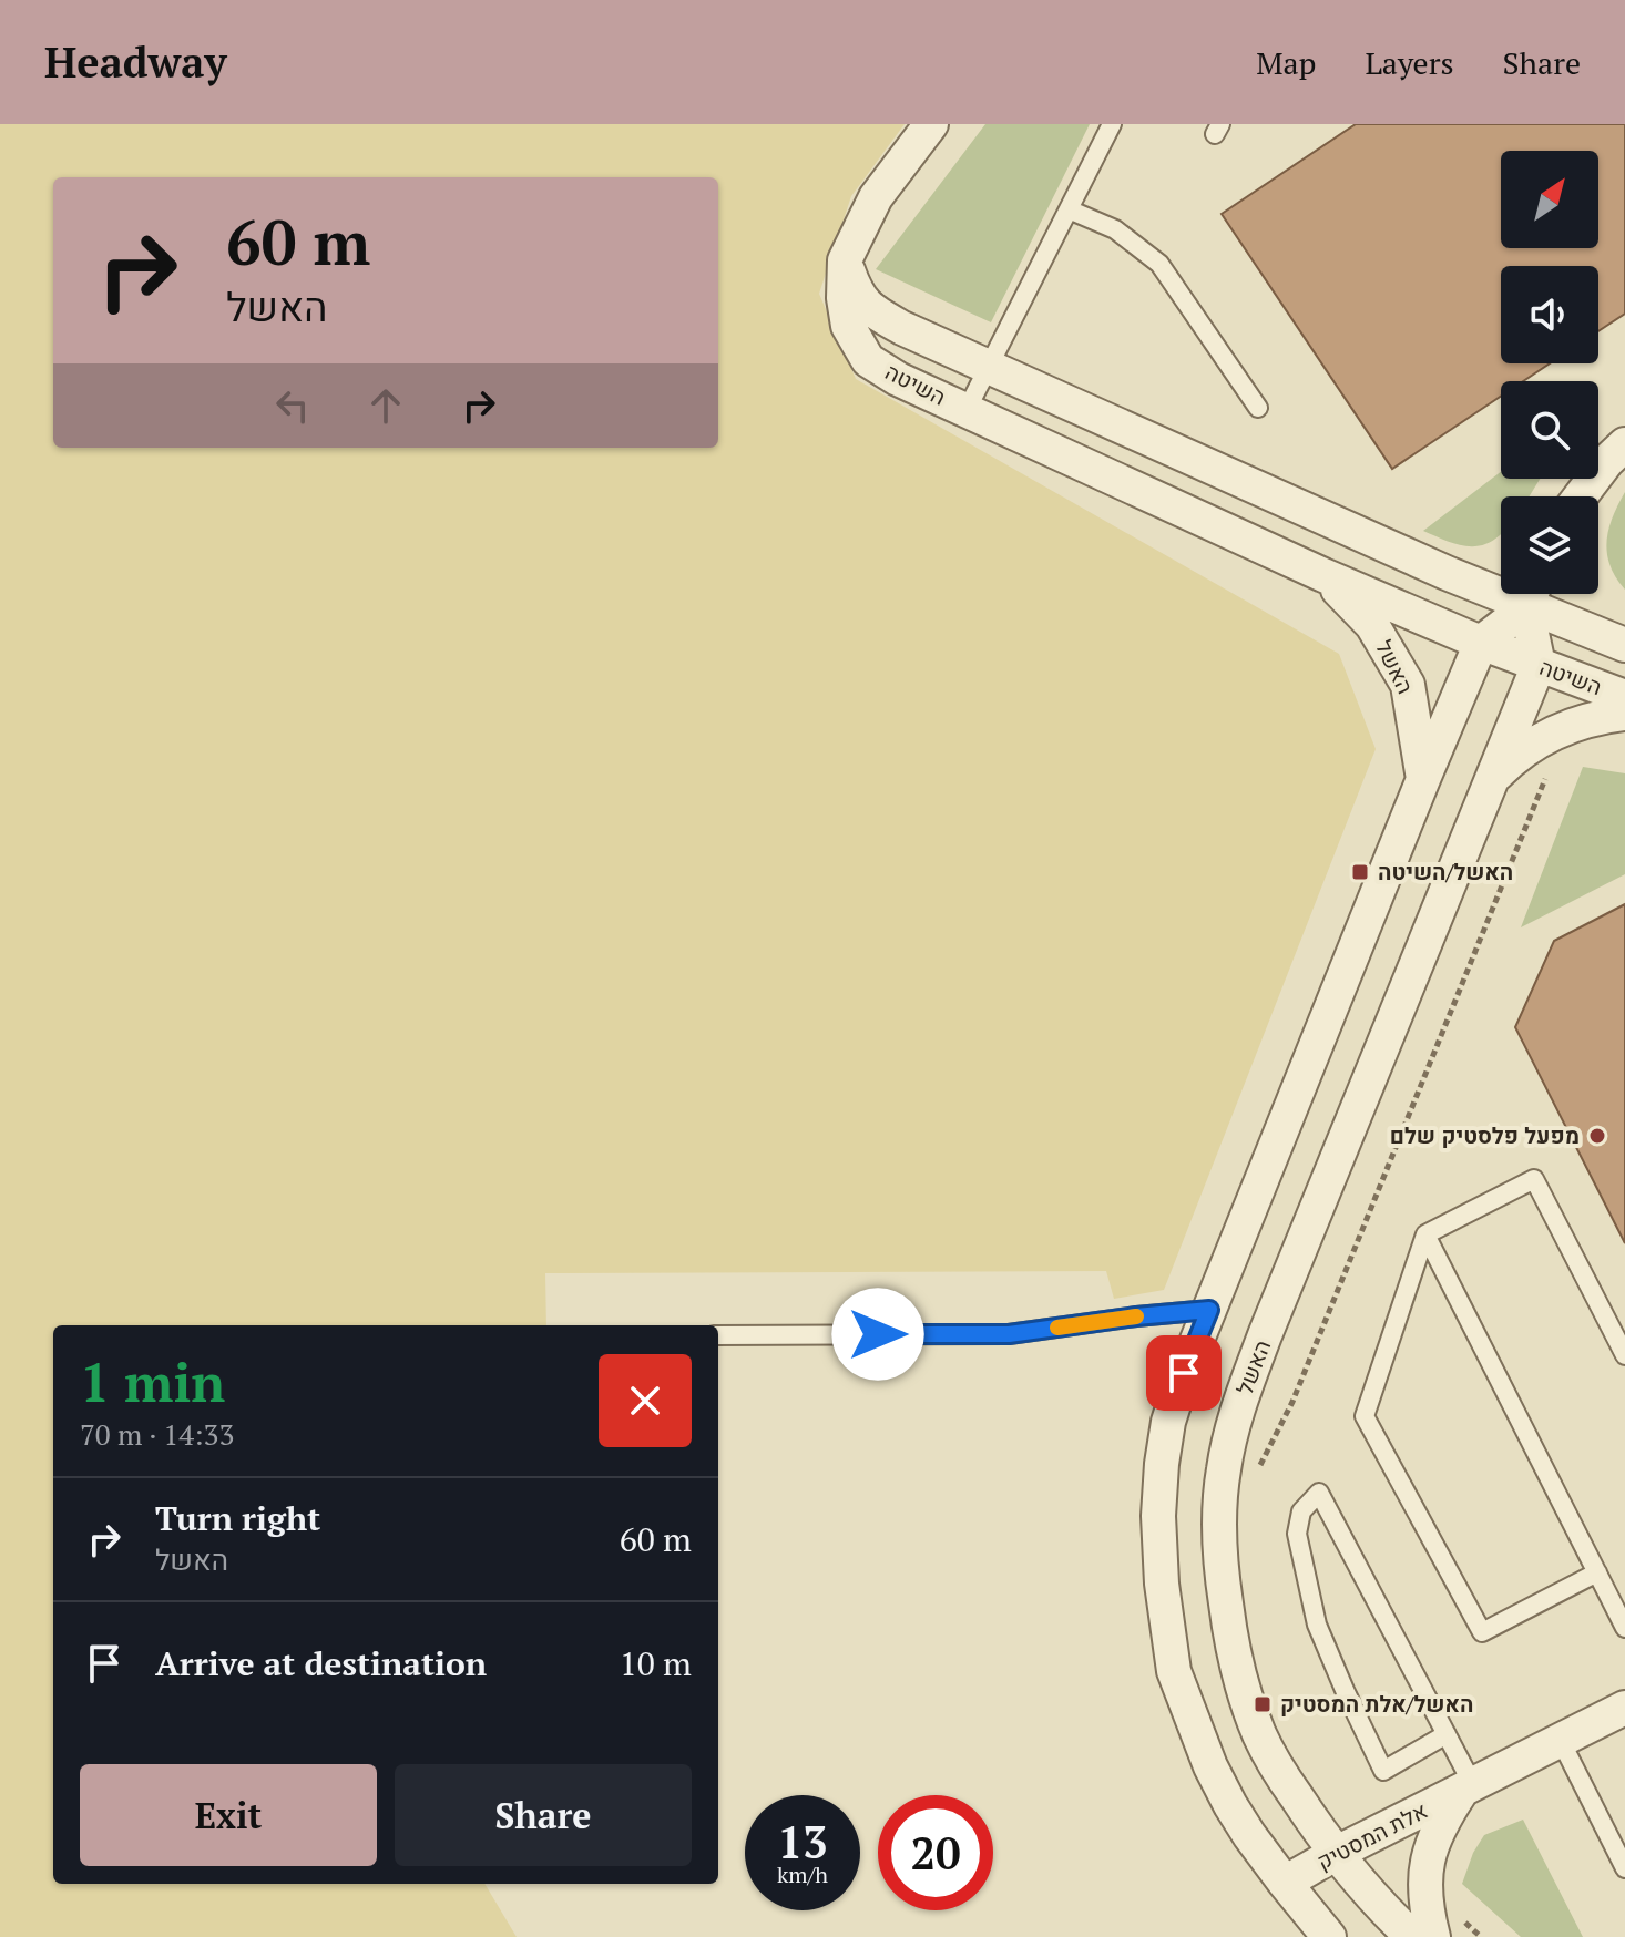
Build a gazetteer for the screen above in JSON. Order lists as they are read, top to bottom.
{
  "streets": {
    "street": ["השיטה", "האשל", "אלת המסטיק"]
  },
  "crossings": [
    ["השיטה", "האשל"],
    ["האשל", "אלת המסטיק"]
  ],
  "places": {
    "transit": ["האשל/השיטה", "האשל/אלת המסטיק"],
    "other": ["מפעל פלסטיק שלם"]
  },
  "north": "top right",
  "page": {
    "header": "Headway",
    "nav": ["Map", "Layers", "Share"],
    "turn": ["60 m", "האשל"],
    "heading": ["1 min", "70 m · 14:33"],
    "list": [
      {
        "name": "Turn right",
        "note": "האשל",
        "value": "60 m"
      },
      {
        "name": "Arrive at destination",
        "value": "10 m"
      }
    ],
    "buttons": ["Exit", "Share"],
    "speed": "13 km/h",
    "limit": "20"
  }
}
